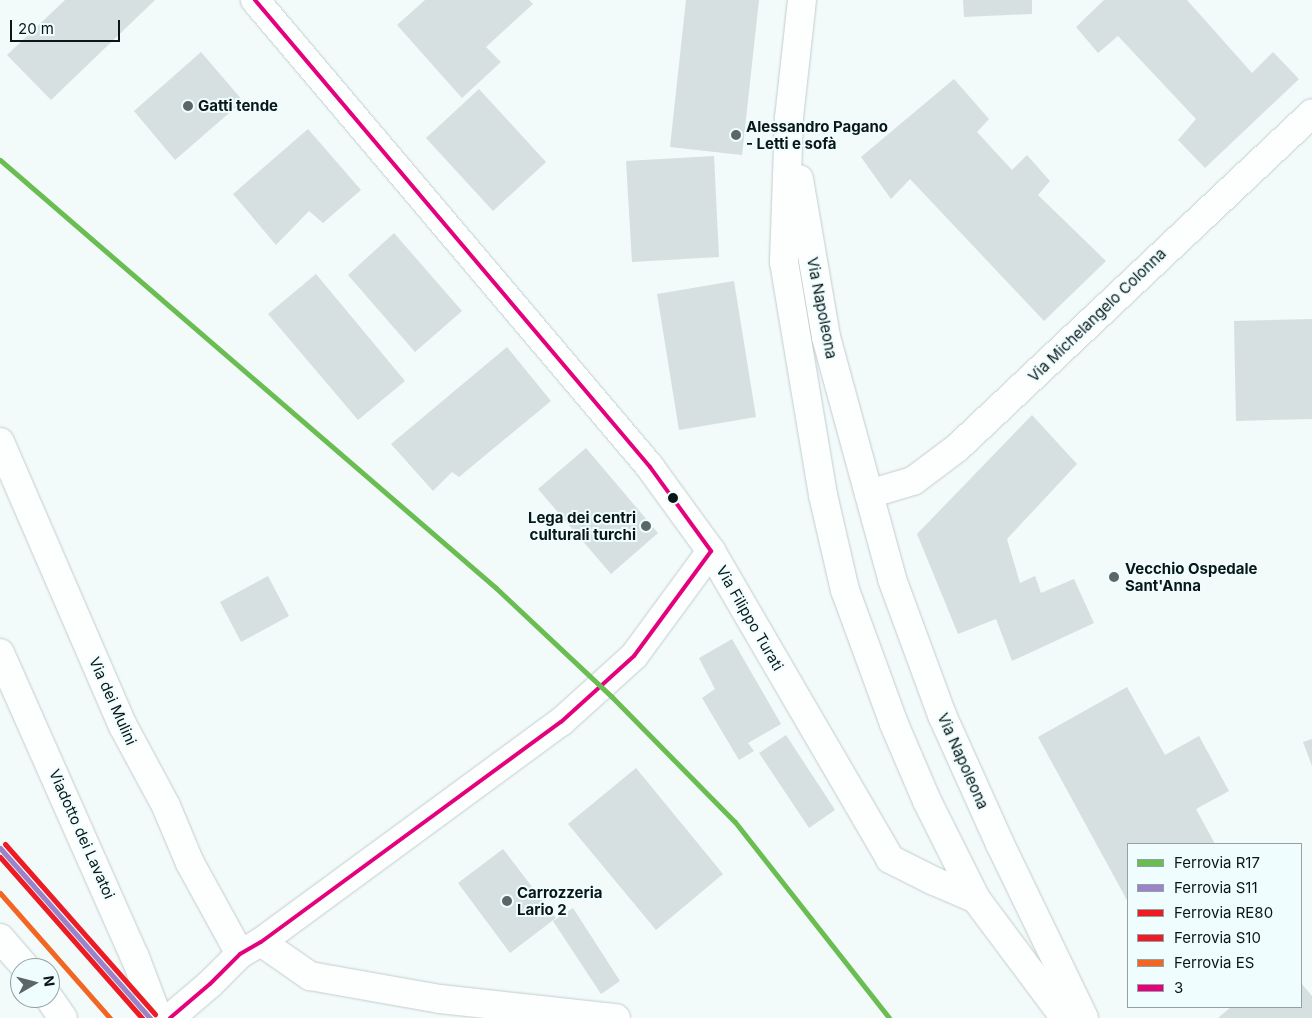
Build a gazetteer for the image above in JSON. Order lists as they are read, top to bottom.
{
  "streets": {
    "street": [
      "Via Napoleona",
      "Via Michelangelo Colonna",
      "Via Filippo Turati",
      "Via dei Mulini",
      "Viadotto dei Lavatoi"
    ]
  },
  "crossings": [
    ["Via Napoleona", "Via Michelangelo Colonna"],
    ["Via Napoleona", "Via Filippo Turati"]
  ],
  "places": [
    "Gatti tende",
    "Alessandro Pagano - Letti e sofà",
    "Lega dei centri culturali turchi",
    "Vecchio Ospedale Sant'Anna",
    "Carrozzeria Lario 2"
  ],
  "lines": [
    "transit line 3",
    "rail line R17",
    "rail line S10",
    "rail line S11",
    "rail line RE80",
    "rail line ES"
  ],
  "legend": [
    "Ferrovia R17",
    "Ferrovia S11",
    "Ferrovia RE80",
    "Ferrovia S10",
    "Ferrovia ES",
    "3"
  ],
  "scale_bar": "20 m",
  "north": "right"
}
